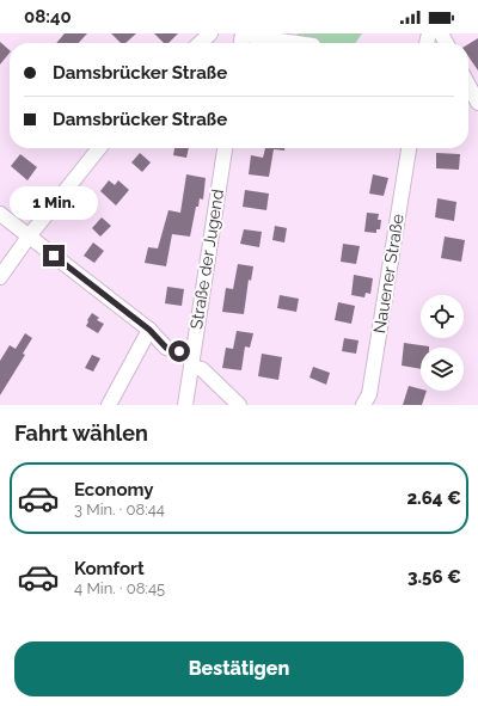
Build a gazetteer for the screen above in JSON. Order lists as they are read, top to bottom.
{
  "streets": {
    "street": ["Straße der Jugend", "Nauener Straße"]
  },
  "page": {
    "status": "08:40",
    "banner": ["Damsbrücker Straße", "Damsbrücker Straße"],
    "bubble": "1 Min.",
    "heading": "Fahrt wählen",
    "list": [
      {
        "name": "Economy",
        "note": "3 Min. · 08:44",
        "value": "2.64 €"
      },
      {
        "name": "Komfort",
        "note": "4 Min. · 08:45",
        "value": "3.56 €"
      }
    ],
    "buttons": "Bestätigen"
  }
}
